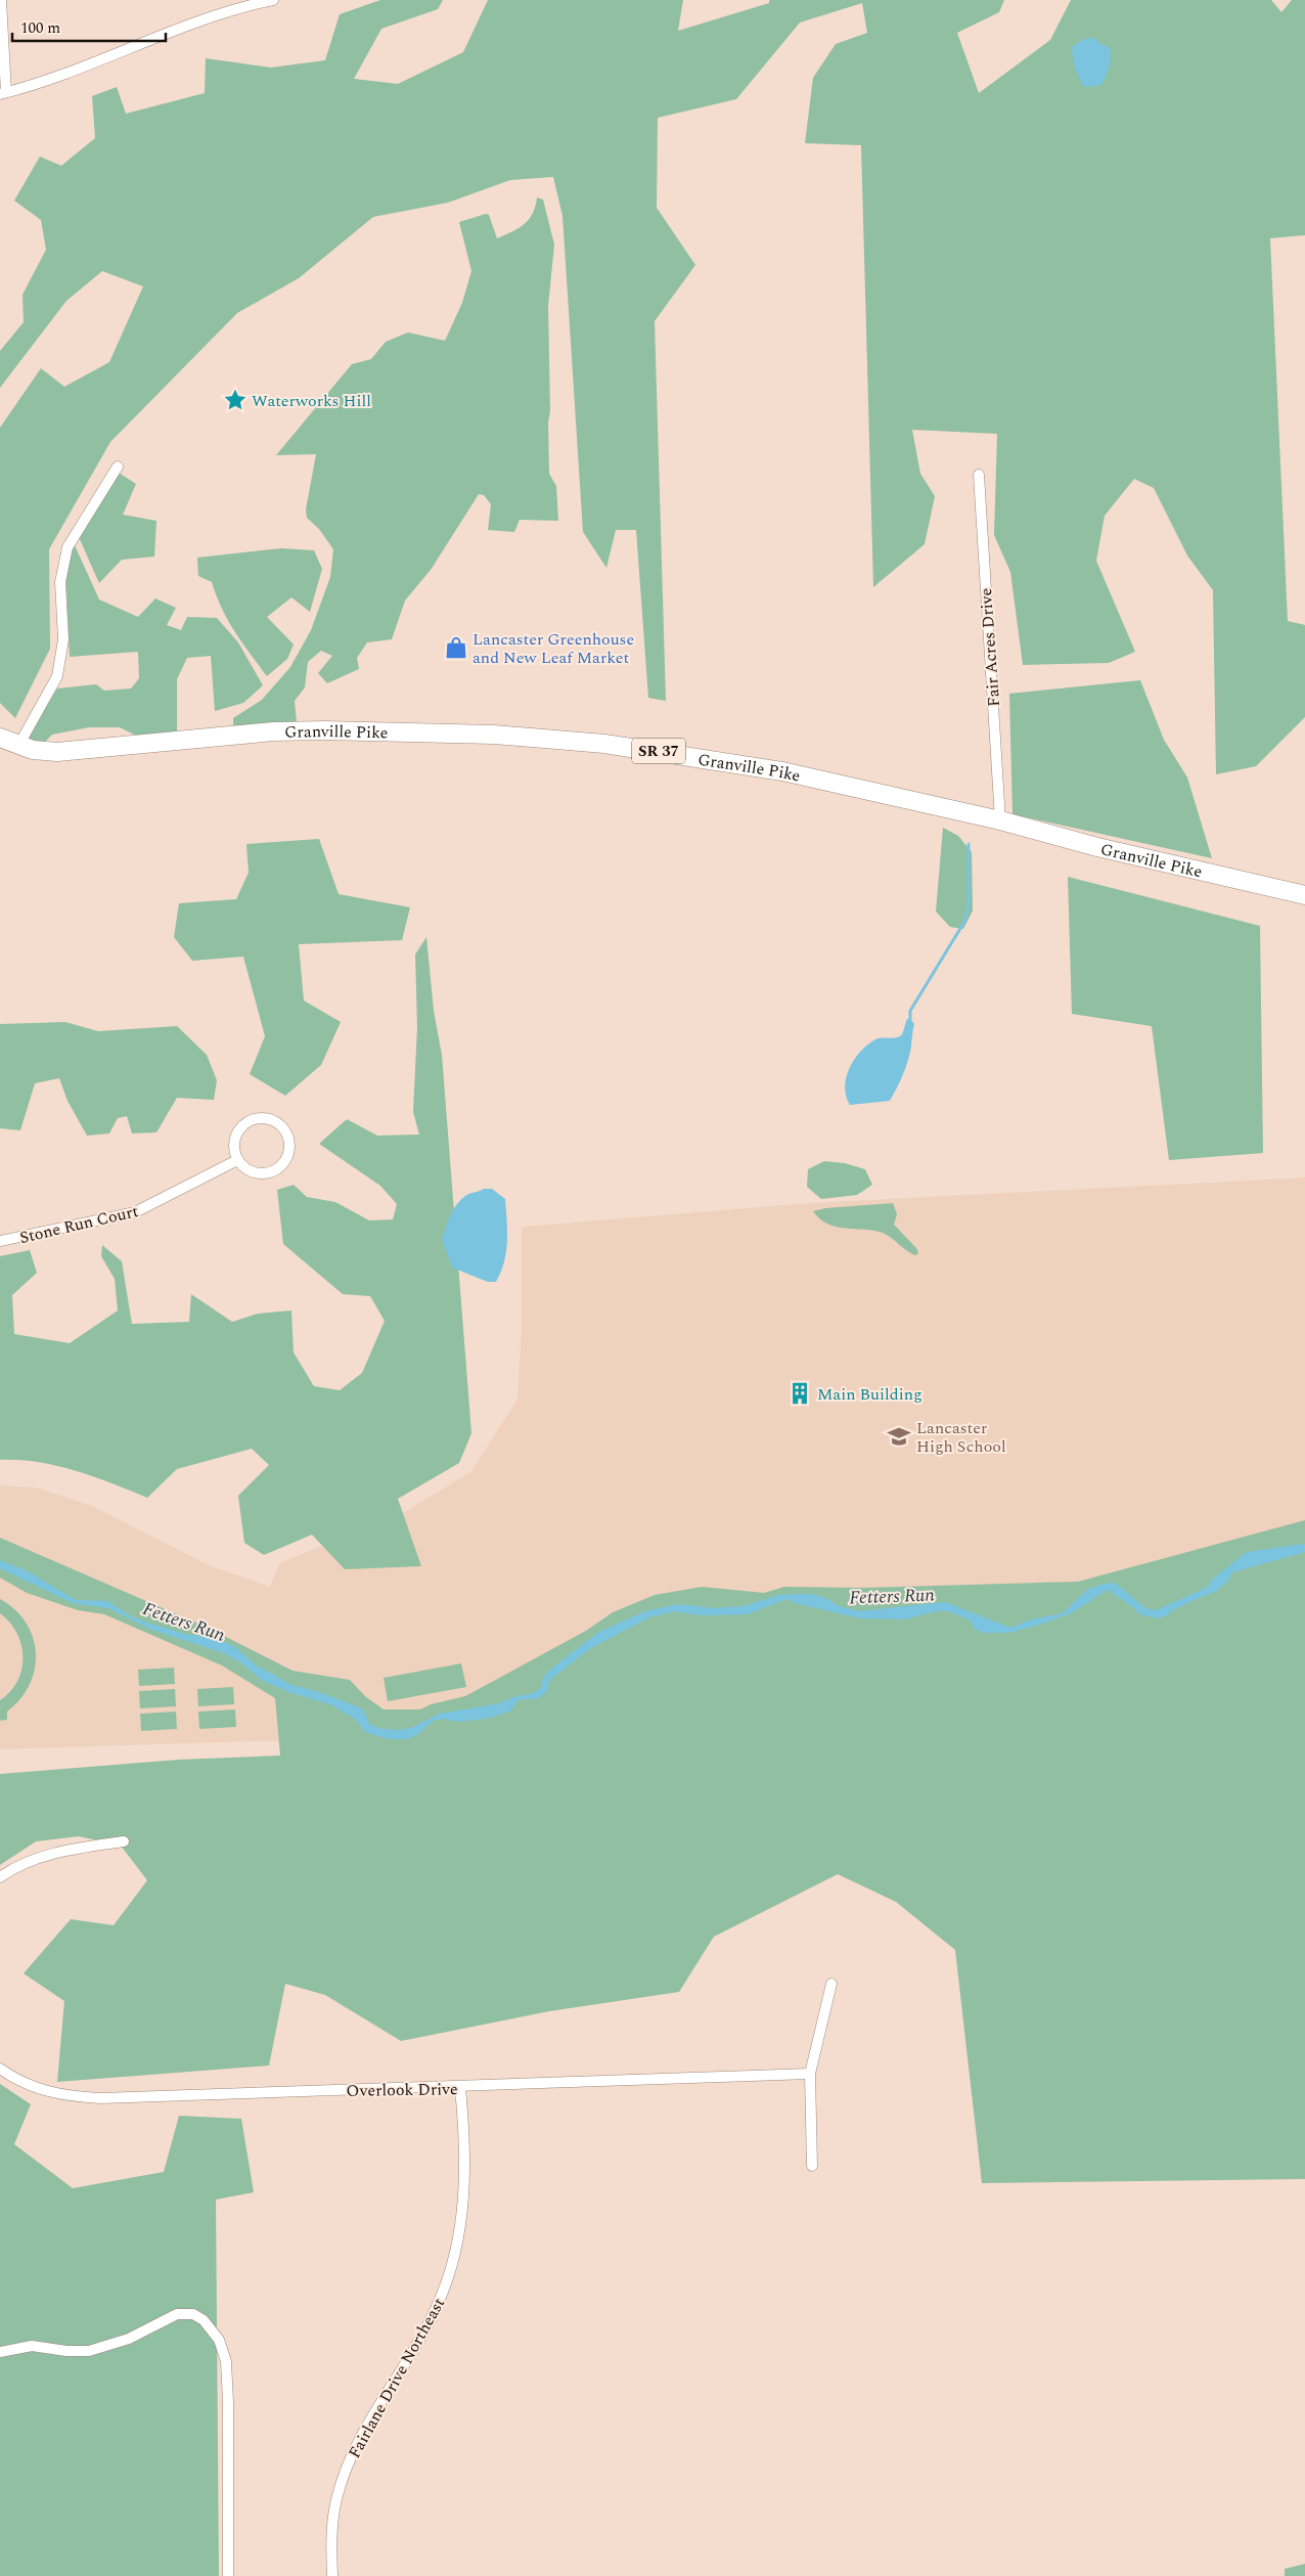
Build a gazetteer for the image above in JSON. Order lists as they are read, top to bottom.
{
  "streets": {
    "highway": ["Granville Pike", "SR 37"],
    "street": [
      "Fair Acres Drive",
      "Stone Run Court",
      "Overlook Drive",
      "Fairlane Drive Northeast"
    ]
  },
  "crossings": [
    ["Fair Acres Drive", "Granville Pike"],
    ["Overlook Drive", "Fairlane Drive Northeast"]
  ],
  "water": ["Fetters Run"],
  "places": {
    "place": ["Waterworks Hill"],
    "shop": ["Lancaster Greenhouse and New Leaf Market"],
    "building": ["Main Building"],
    "school or university": ["Lancaster High School"]
  },
  "scale_bar": "100 m"
}
